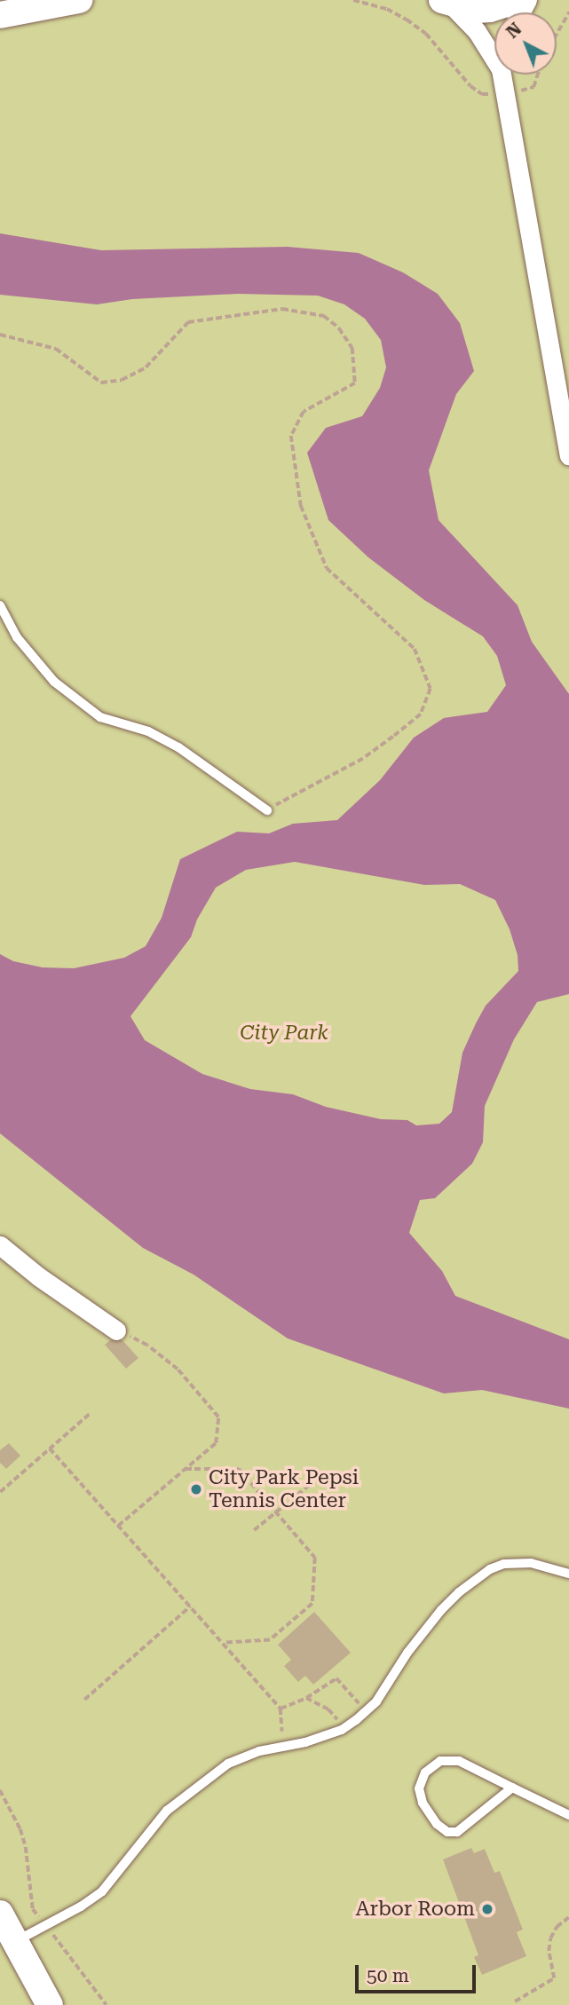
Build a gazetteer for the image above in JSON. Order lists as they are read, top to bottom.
{
  "parks": ["City Park"],
  "places": ["City Park Pepsi Tennis Center", "Arbor Room"],
  "scale_bar": "50 m",
  "north": "top left"
}
